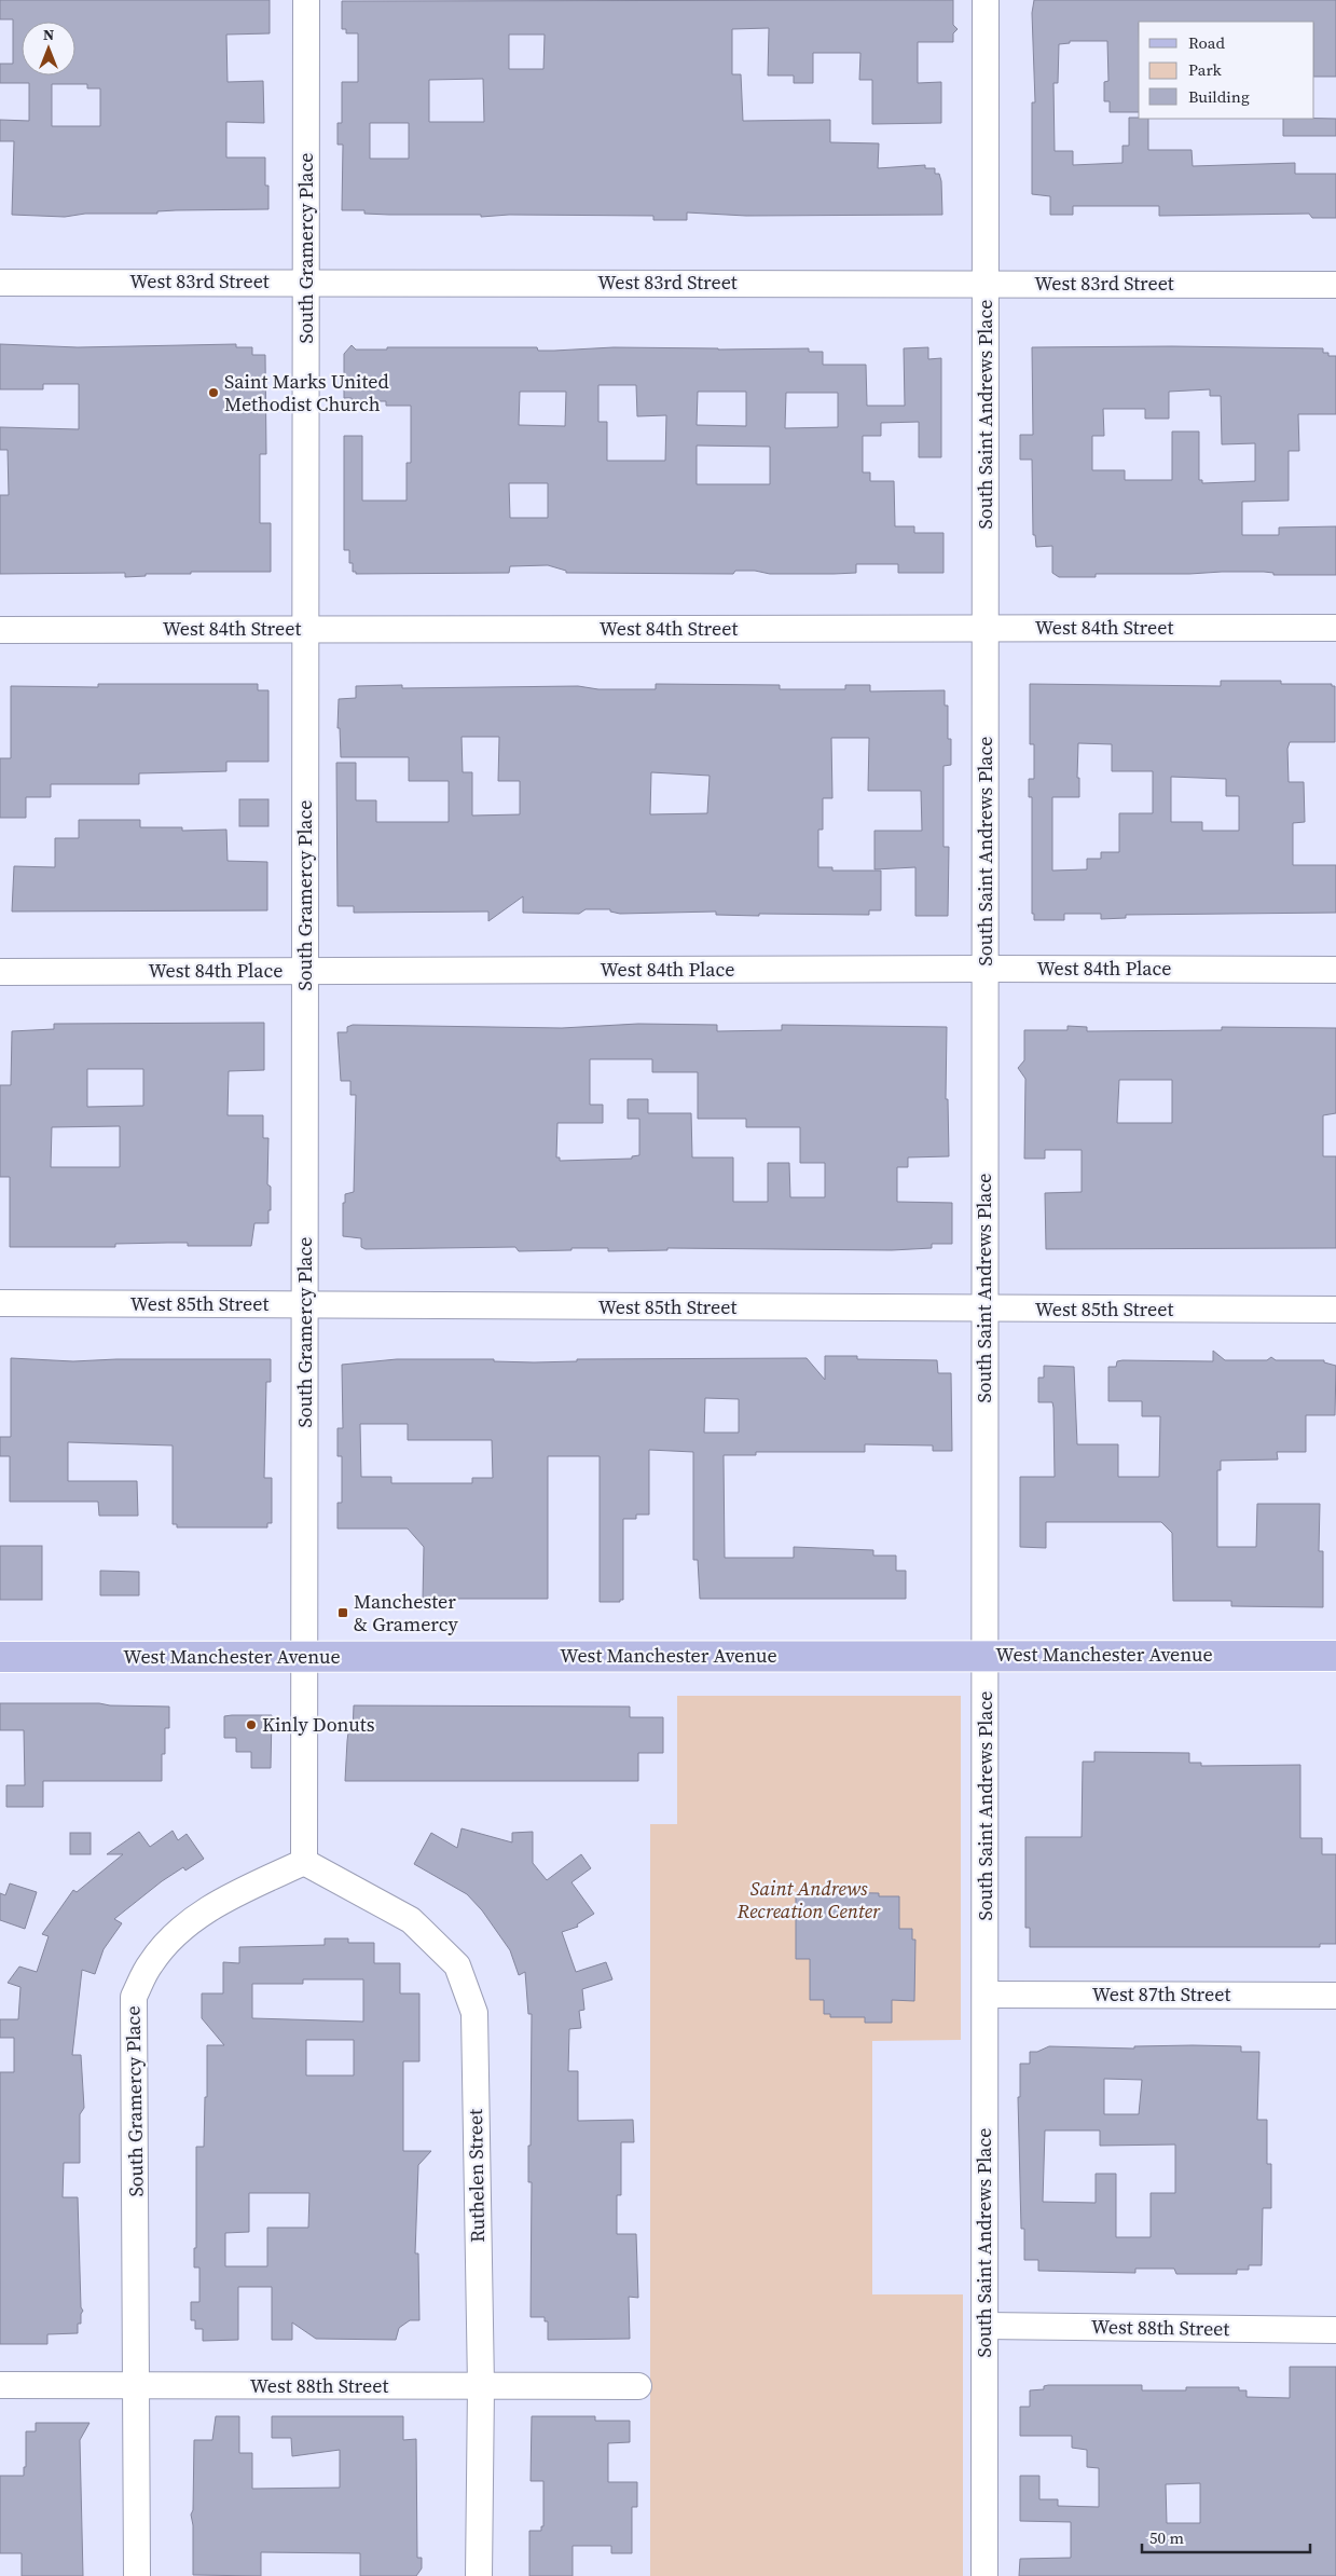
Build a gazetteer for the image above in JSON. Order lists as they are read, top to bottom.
{
  "streets": {
    "main road": ["West Manchester Avenue"],
    "street": [
      "South Gramercy Place",
      "West 83rd Street",
      "South Saint Andrews Place",
      "West 84th Street",
      "West 84th Place",
      "West 85th Street",
      "West 87th Street",
      "Ruthelen Street",
      "West 88th Street"
    ]
  },
  "crossings": [
    ["South Gramercy Place", "West 83rd Street"],
    ["South Gramercy Place", "West 84th Street"],
    ["South Gramercy Place", "West 84th Place"],
    ["South Gramercy Place", "West 85th Street"],
    ["South Gramercy Place", "West Manchester Avenue"],
    ["South Gramercy Place", "Ruthelen Street"],
    ["South Gramercy Place", "West 88th Street"],
    ["West 83rd Street", "South Saint Andrews Place"],
    ["South Saint Andrews Place", "West 84th Street"],
    ["South Saint Andrews Place", "West 84th Place"],
    ["South Saint Andrews Place", "West 85th Street"],
    ["South Saint Andrews Place", "West Manchester Avenue"],
    ["South Saint Andrews Place", "West 87th Street"],
    ["South Saint Andrews Place", "West 88th Street"],
    ["Ruthelen Street", "West 88th Street"]
  ],
  "parks": ["Saint Andrews Recreation Center"],
  "places": {
    "other": ["Saint Marks United Methodist Church", "Kinly Donuts"],
    "transit": ["Manchester & Gramercy"]
  },
  "legend": ["Road", "Park", "Building"],
  "scale_bar": "50 m",
  "north": "top"
}
